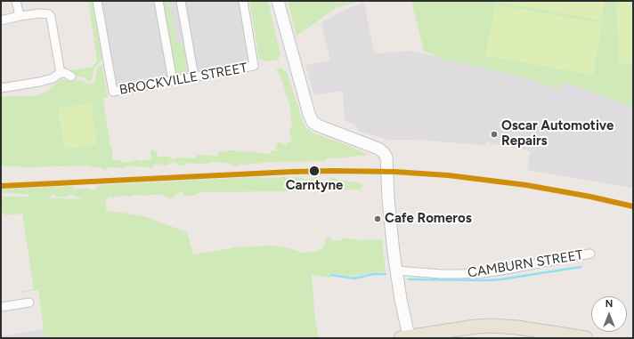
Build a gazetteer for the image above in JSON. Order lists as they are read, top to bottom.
{
  "streets": {
    "street": ["BROCKVILLE STREET", "CAMBURN STREET"]
  },
  "places": ["Oscar Automotive Repairs", "Carntyne", "Cafe Romeros"],
  "north": "top"
}
